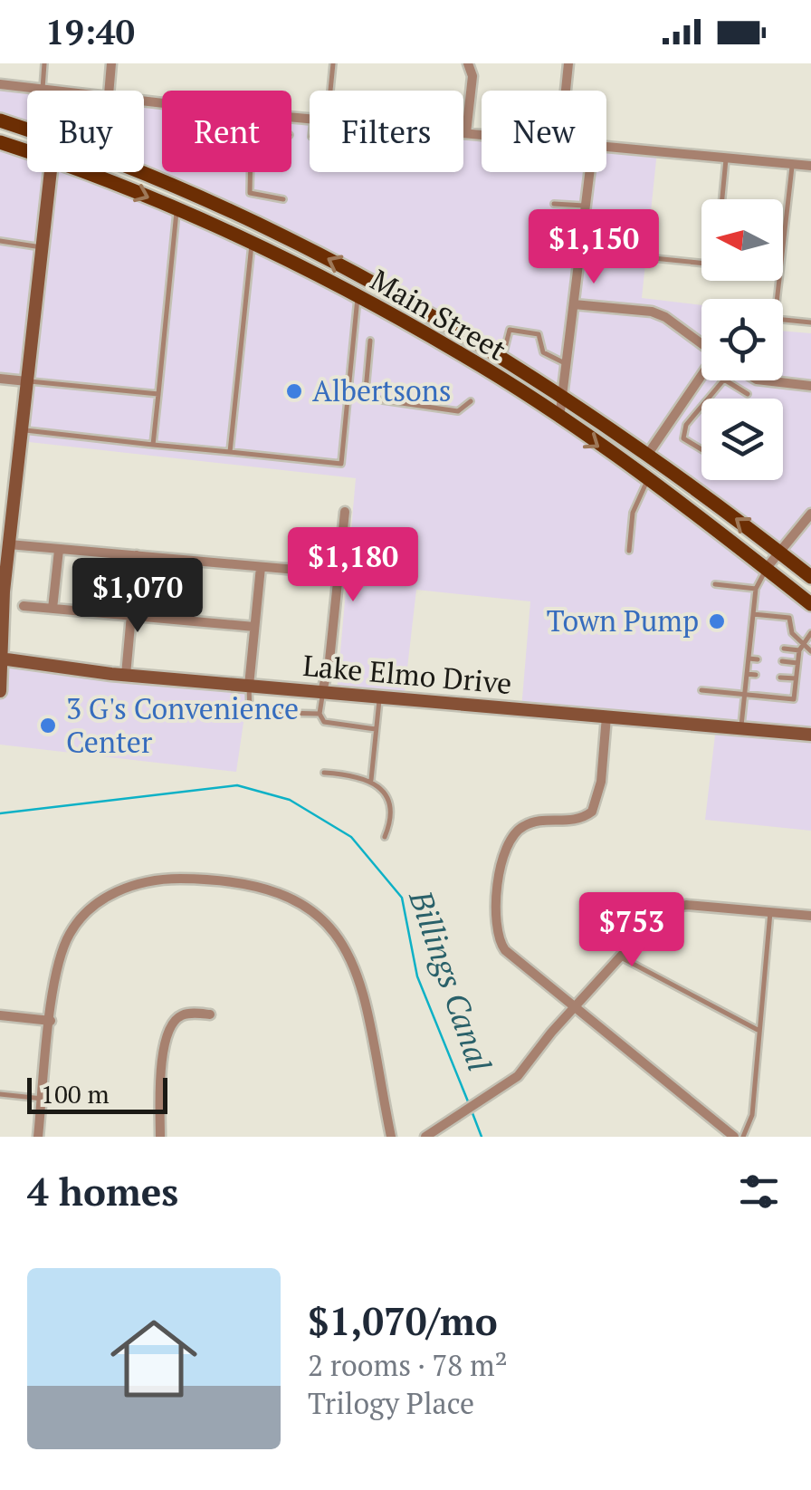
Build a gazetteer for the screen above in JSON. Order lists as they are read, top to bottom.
{
  "streets": {
    "main road": ["Main Street", "Lake Elmo Drive"]
  },
  "water": ["Billings Canal"],
  "places": ["Albertsons", "Town Pump", "3 G's Convenience Center"],
  "scale_bar": "100 m",
  "north": "left",
  "page": {
    "status": "19:40",
    "chip": [
      "Buy",
      "Rent",
      "Filters",
      "New"
    ],
    "price": [
      "$1,150",
      "$1,180",
      "$1,070",
      "$753"
    ],
    "scale": "100 m",
    "heading": "4 homes",
    "list": [
      {
        "name": "$1,070/mo",
        "note": "2 rooms · 78 m² · Trilogy Place"
      }
    ]
  }
}
